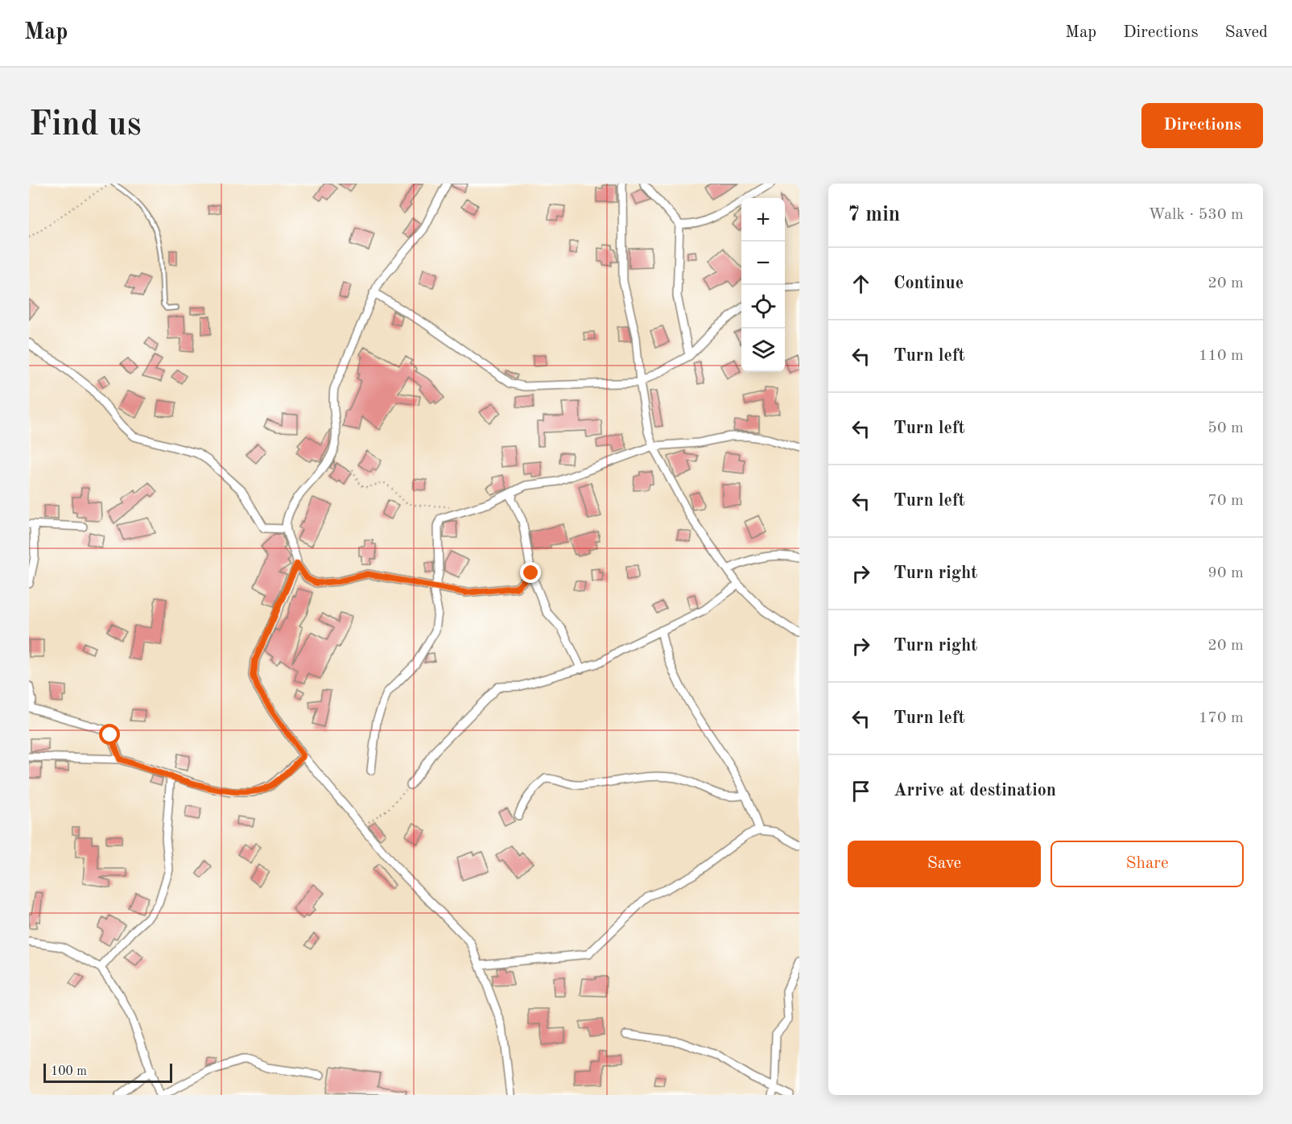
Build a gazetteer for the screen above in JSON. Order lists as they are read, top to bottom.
{
  "scale_bar": "100 m",
  "page": {
    "header": "Map",
    "nav": ["Map", "Directions", "Saved"],
    "buttons": [
      "Directions",
      ["Save", "Share"]
    ],
    "title": "Find us",
    "heading": ["7 min", "Walk · 530 m"],
    "map_buttons": ["+", "−"],
    "list": [
      ["Continue", "20 m"],
      ["Turn left", "110 m"],
      ["Turn left", "50 m"],
      ["Turn left", "70 m"],
      ["Turn right", "90 m"],
      ["Turn right", "20 m"],
      ["Turn left", "170 m"],
      "Arrive at destination"
    ],
    "scale": "100 m"
  }
}
